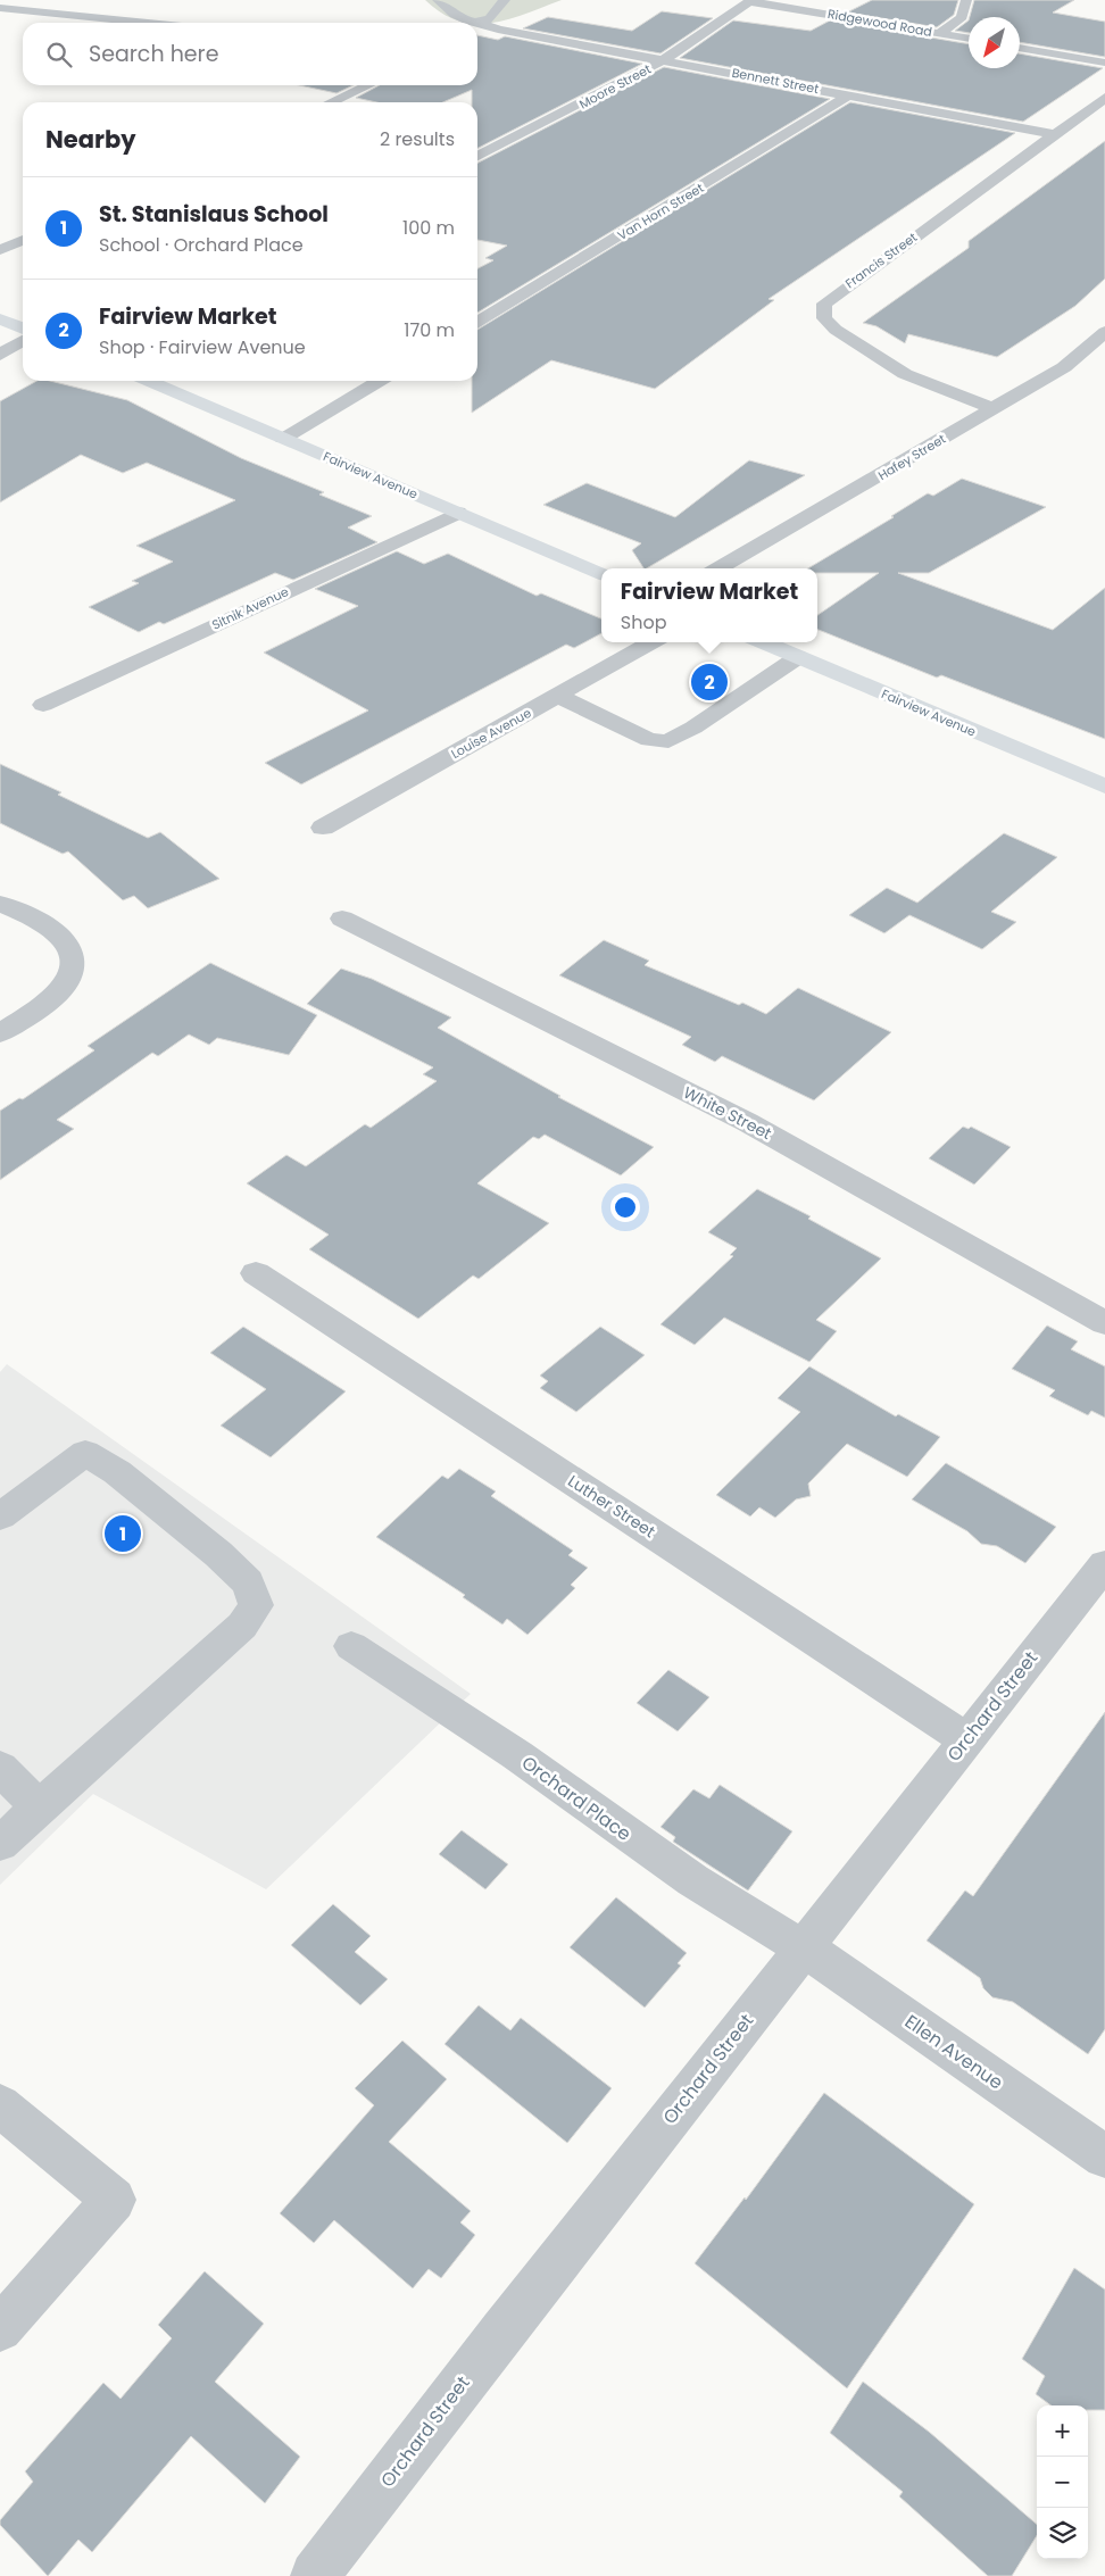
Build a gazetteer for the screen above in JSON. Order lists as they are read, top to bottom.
{
  "streets": {
    "main road": ["Fairview Avenue"],
    "street": [
      "Ridgewood Road",
      "Bennett Street",
      "Moore Street",
      "Van Horn Street",
      "Francis Street",
      "Hafey Street",
      "Sitnik Avenue",
      "Louise Avenue",
      "White Street",
      "Luther Street",
      "Orchard Street",
      "Orchard Place",
      "Ellen Avenue"
    ]
  },
  "crossings": [
    ["Ridgewood Road", "Moore Street"],
    ["Bennett Street", "Moore Street"],
    ["Bennett Street", "Van Horn Street"],
    ["Bennett Street", "Francis Street"],
    ["Francis Street", "Hafey Street"],
    ["Fairview Avenue", "Sitnik Avenue"],
    ["Luther Street", "Orchard Street"],
    ["Orchard Street", "Orchard Place"],
    ["Orchard Street", "Ellen Avenue"],
    ["Orchard Place", "Ellen Avenue"]
  ],
  "north": "bottom left",
  "page": {
    "search": "Search here",
    "heading": ["Nearby", "2 results"],
    "list": [
      {
        "mark": "1",
        "name": "St. Stanislaus School",
        "note": "School · Orchard Place",
        "value": "100 m"
      },
      {
        "mark": "2",
        "name": "Fairview Market",
        "note": "Shop · Fairview Avenue",
        "value": "170 m"
      }
    ],
    "popup": ["Fairview Market", "Shop"],
    "pins": ["2", "1"],
    "map_buttons": ["+", "−"]
  }
}
